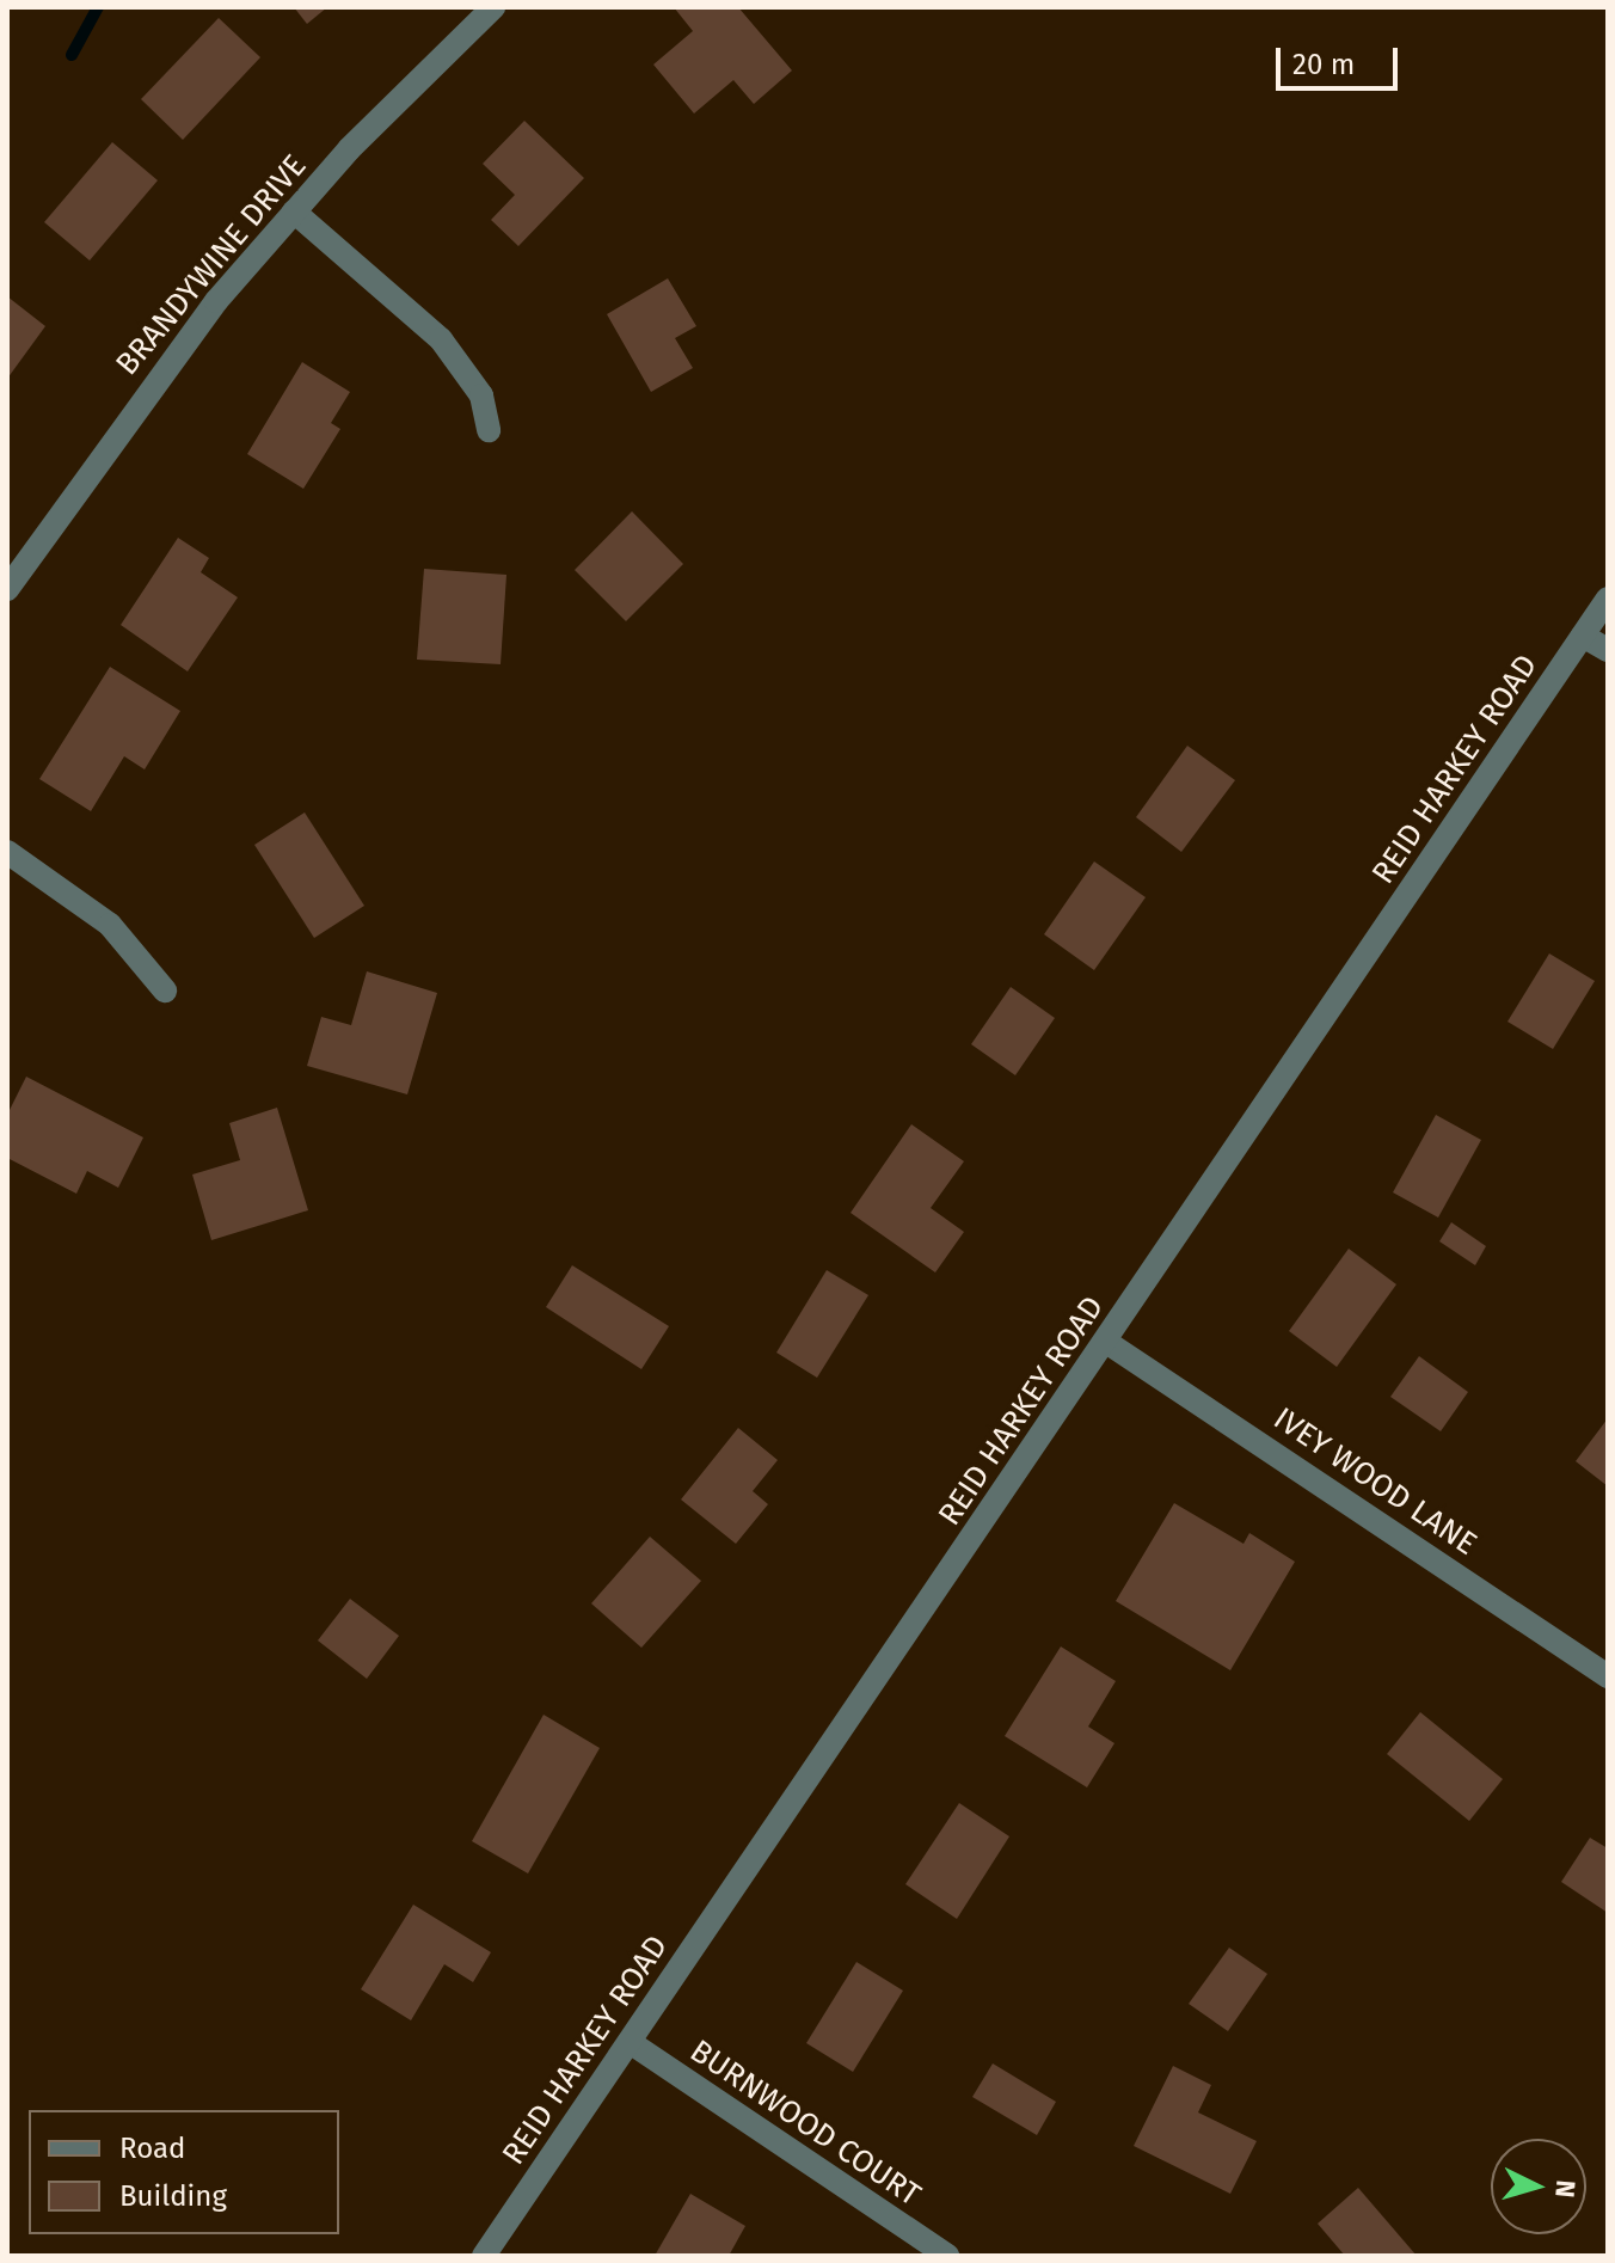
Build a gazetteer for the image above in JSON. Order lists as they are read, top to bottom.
{
  "streets": {
    "street": [
      "BRANDYWINE DRIVE",
      "REID HARKEY ROAD",
      "IVEY WOOD LANE",
      "BURNWOOD COURT"
    ]
  },
  "crossings": [
    ["REID HARKEY ROAD", "IVEY WOOD LANE"],
    ["REID HARKEY ROAD", "BURNWOOD COURT"]
  ],
  "legend": ["Road", "Building"],
  "scale_bar": "20 m",
  "north": "right"
}
